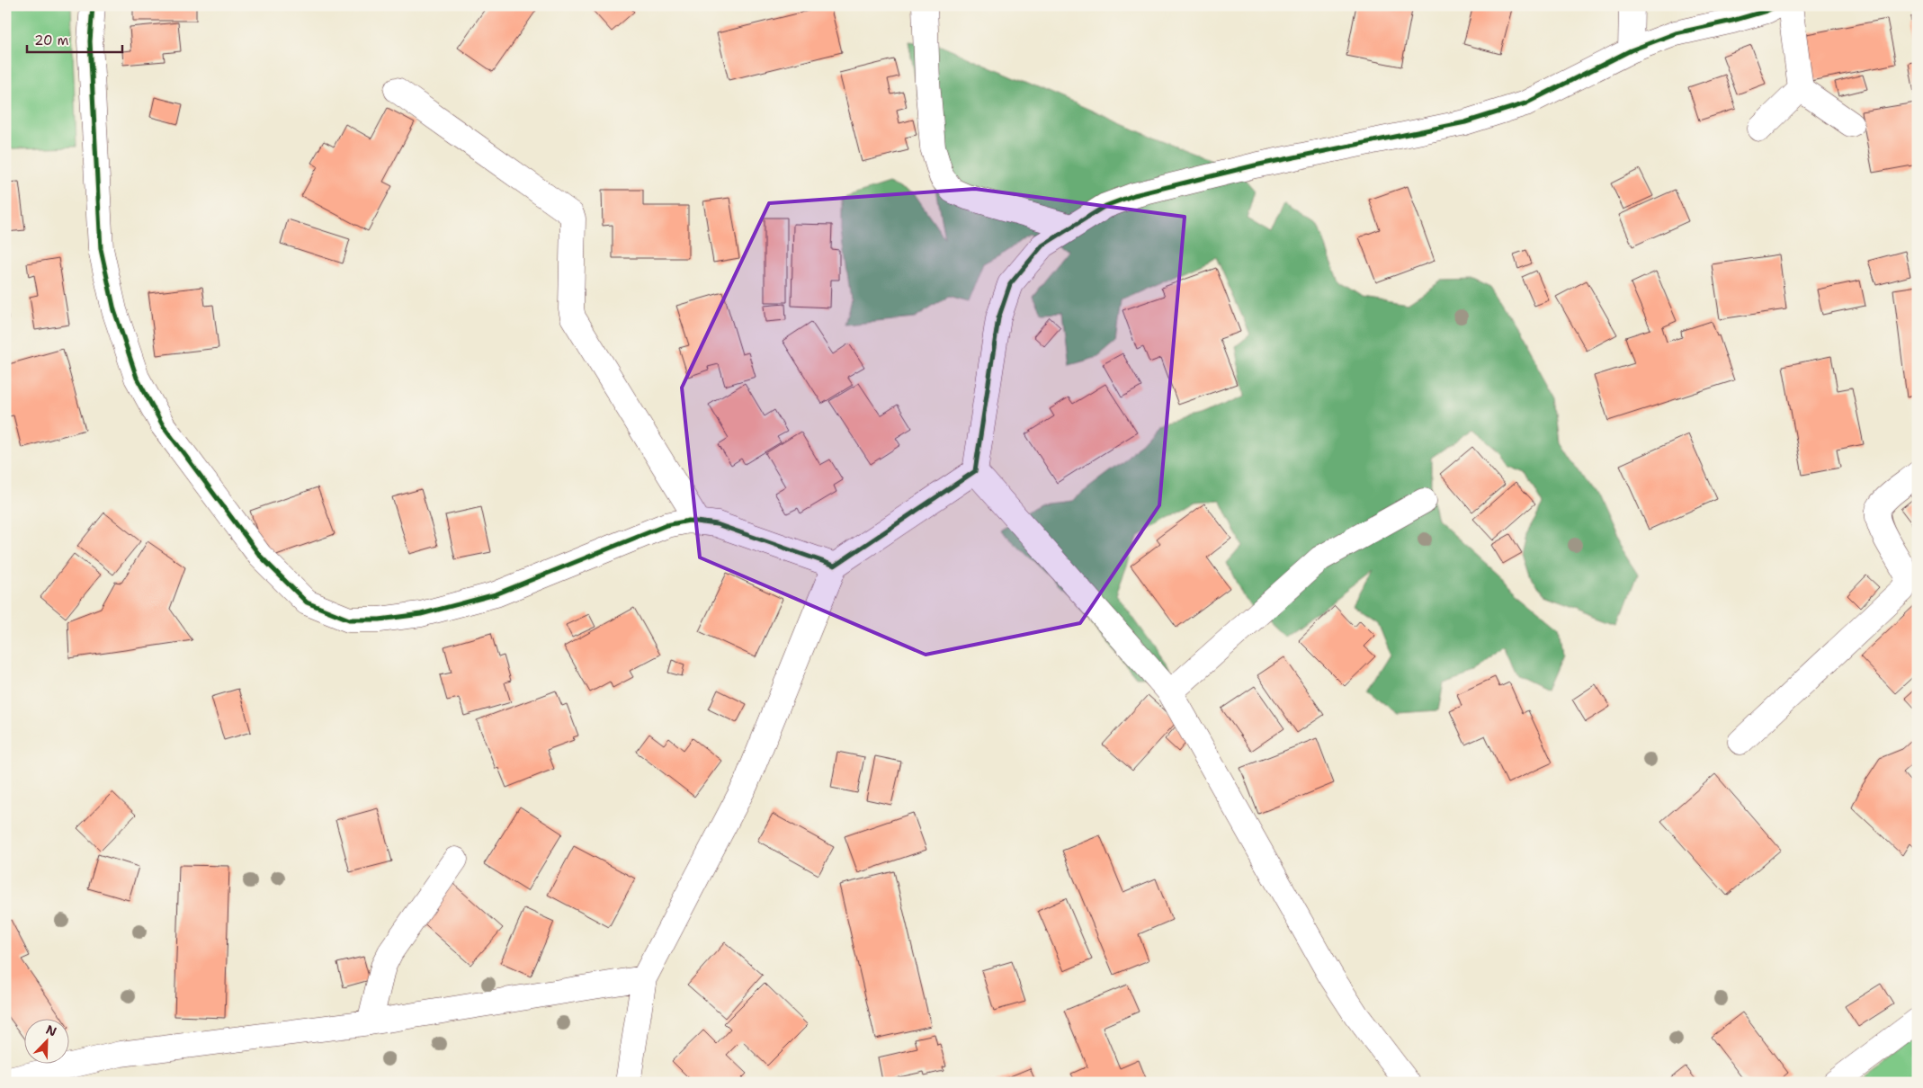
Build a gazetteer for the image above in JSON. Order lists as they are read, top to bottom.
{
  "scale_bar": "20 m",
  "north": "top right"
}
